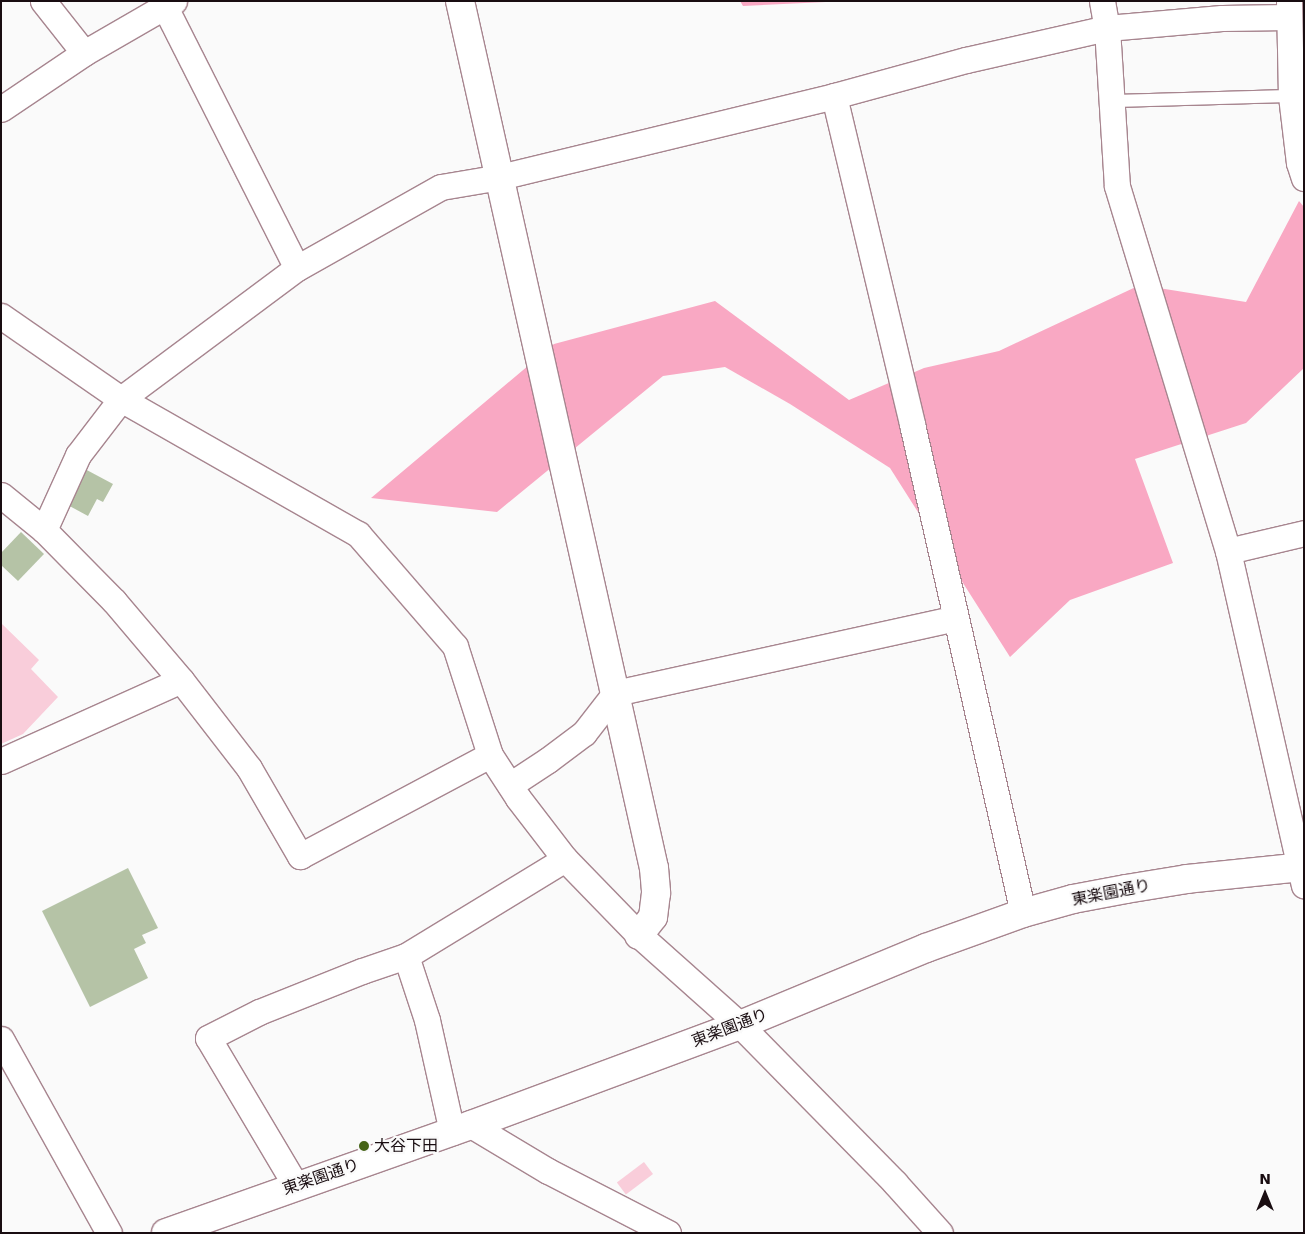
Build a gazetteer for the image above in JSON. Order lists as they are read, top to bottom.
{
  "streets": {
    "street": ["東楽園通り"]
  },
  "places": ["大谷下田"],
  "north": "top"
}
